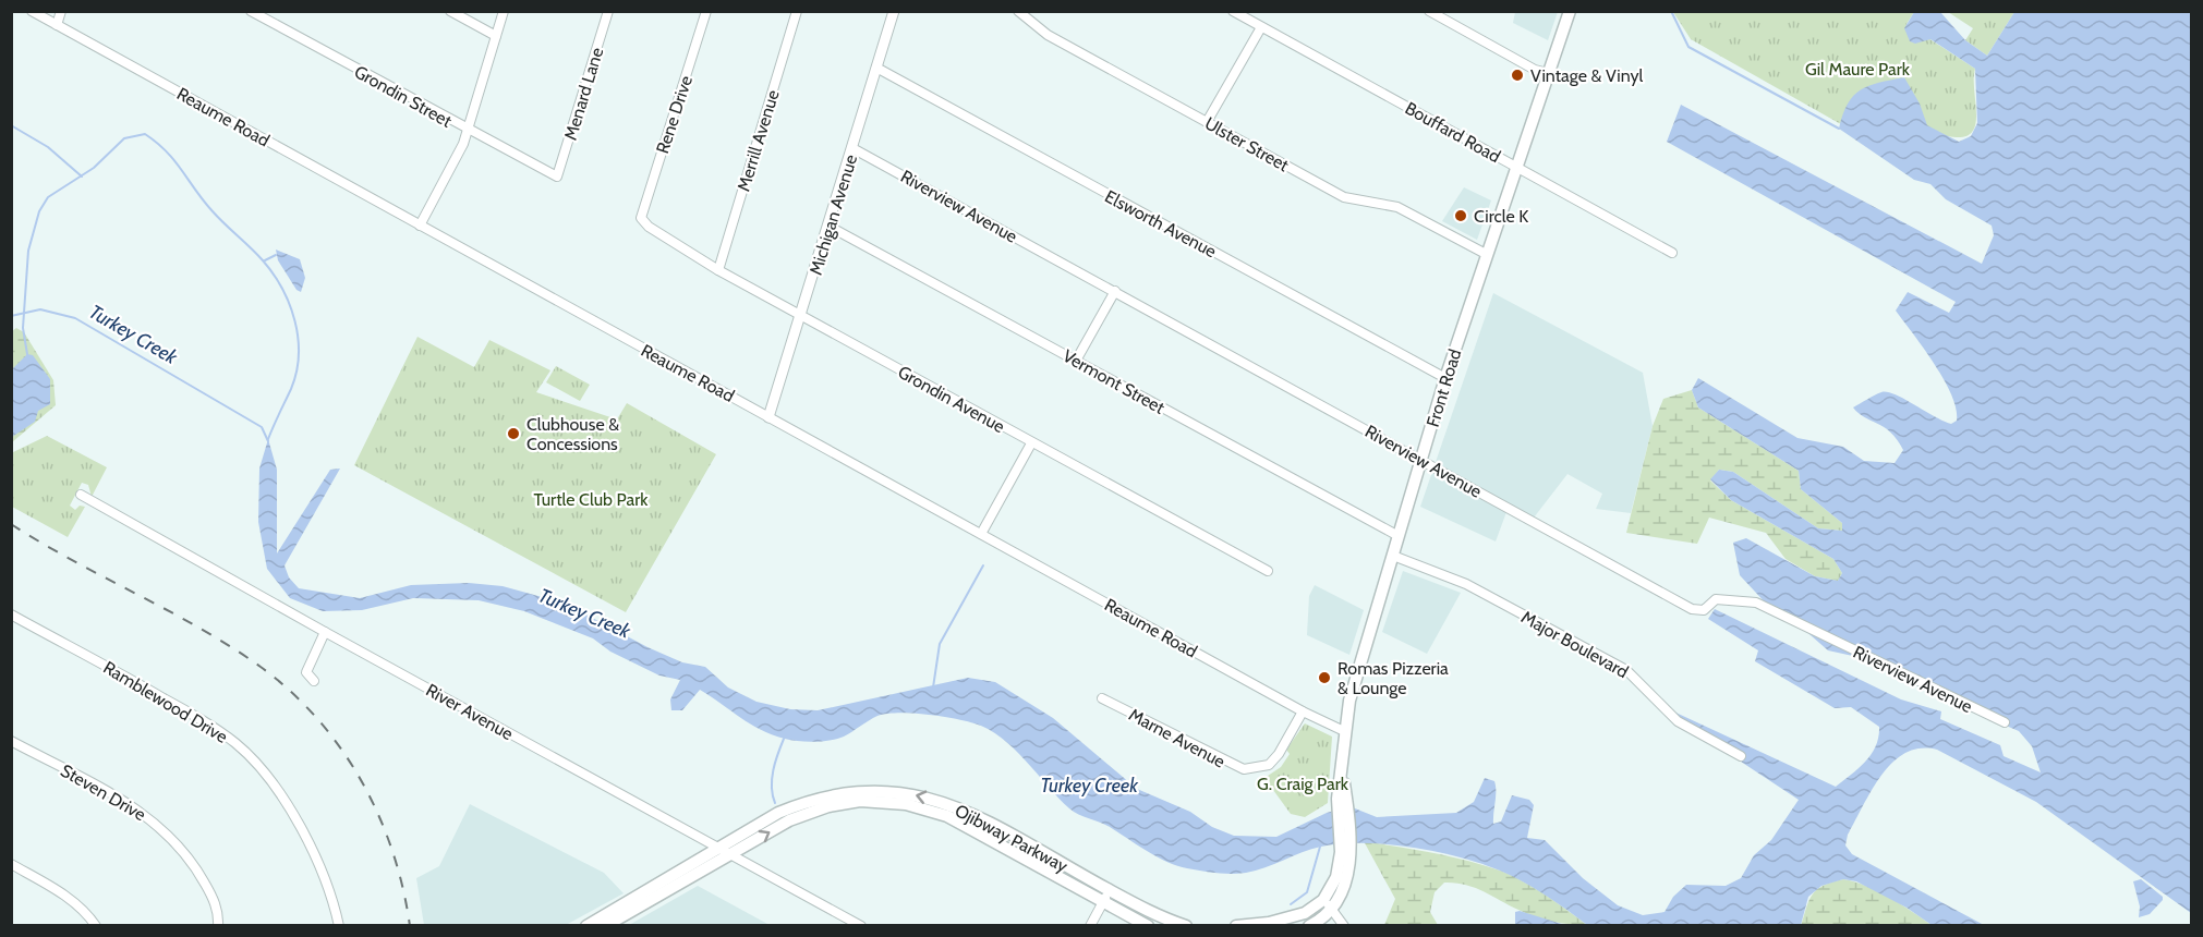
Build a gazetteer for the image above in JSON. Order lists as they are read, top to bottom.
{
  "streets": {
    "main road": ["Front Road", "Ojibway Parkway"],
    "street": [
      "Menard Lane",
      "Grondin Street",
      "Rene Drive",
      "Reaume Road",
      "Bouffard Road",
      "Merrill Avenue",
      "Ulster Street",
      "Riverview Avenue",
      "Michigan Avenue",
      "Elsworth Avenue",
      "Vermont Street",
      "Grondin Avenue",
      "Major Boulevard",
      "Ramblewood Drive",
      "River Avenue",
      "Marne Avenue",
      "Steven Drive"
    ]
  },
  "crossings": [
    ["Menard Lane", "Grondin Street"],
    ["Rene Drive", "Grondin Avenue"],
    ["Reaume Road", "Michigan Avenue"],
    ["Reaume Road", "Front Road"],
    ["Reaume Road", "Marne Avenue"],
    ["Bouffard Road", "Front Road"],
    ["Merrill Avenue", "Grondin Avenue"],
    ["Ulster Street", "Front Road"],
    ["Riverview Avenue", "Michigan Avenue"],
    ["Riverview Avenue", "Front Road"],
    ["Michigan Avenue", "Elsworth Avenue"],
    ["Michigan Avenue", "Vermont Street"],
    ["Michigan Avenue", "Grondin Avenue"],
    ["Elsworth Avenue", "Front Road"],
    ["Vermont Street", "Front Road"],
    ["Front Road", "Major Boulevard"],
    ["River Avenue", "Ojibway Parkway"]
  ],
  "water": ["Turkey Creek"],
  "parks": ["Gil Maure Park", "Turtle Club Park", "G. Craig Park"],
  "places": [
    "Vintage & Vinyl",
    "Circle K",
    "Clubhouse & Concessions",
    "Romas Pizzeria & Lounge"
  ]
}
